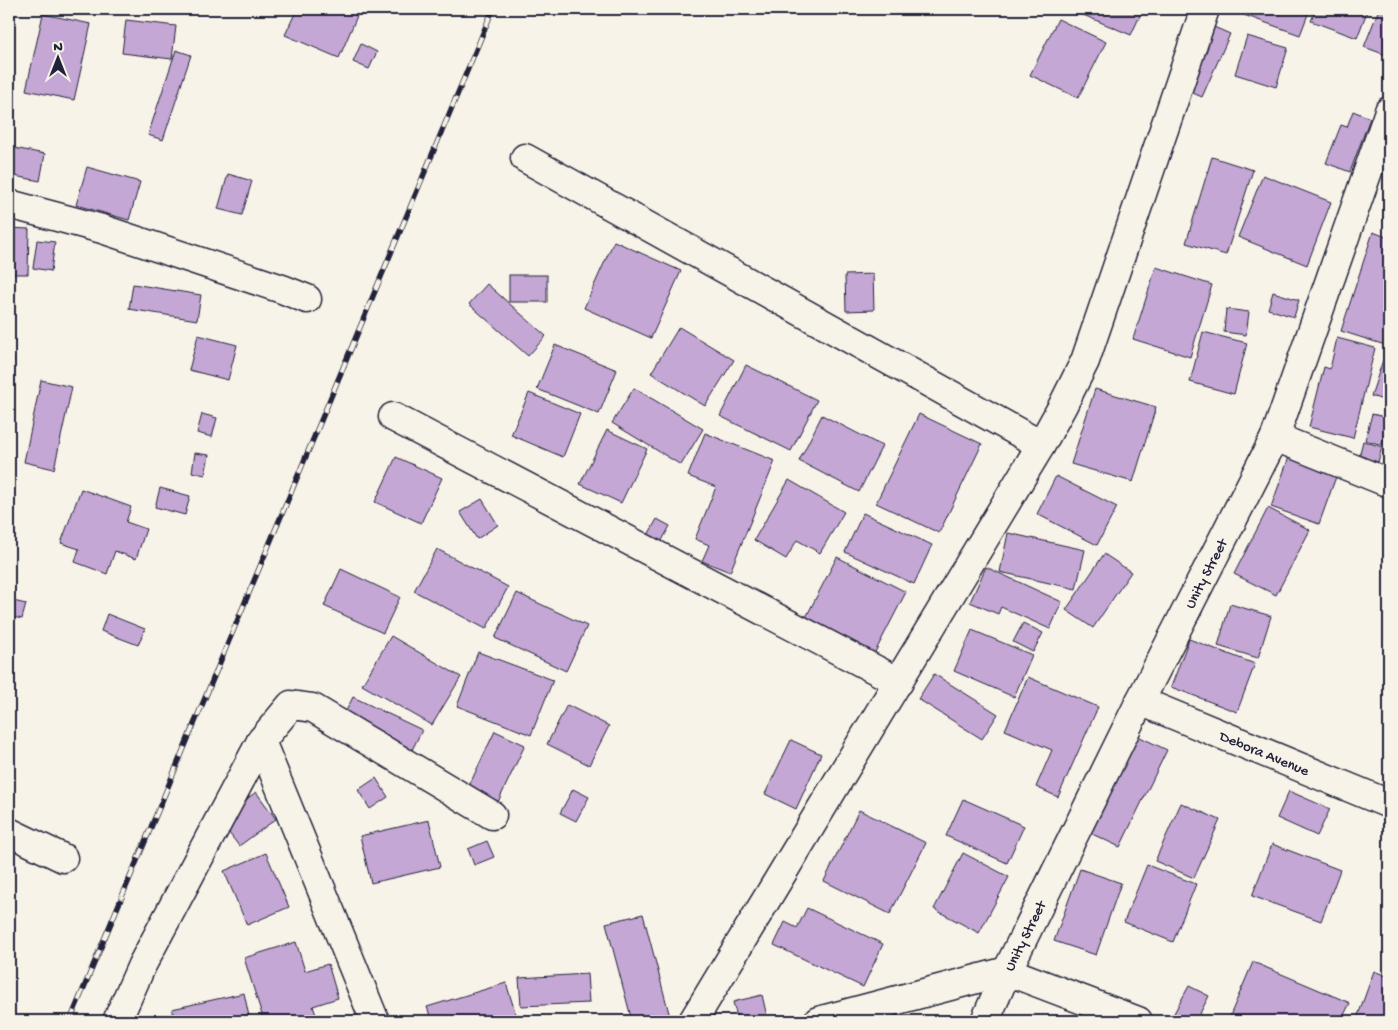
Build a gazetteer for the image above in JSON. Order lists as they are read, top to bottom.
{
  "streets": {
    "street": ["Unity Street", "Debora Avenue"]
  },
  "crossings": [
    ["Unity Street", "Debora Avenue"]
  ],
  "north": "top"
}
